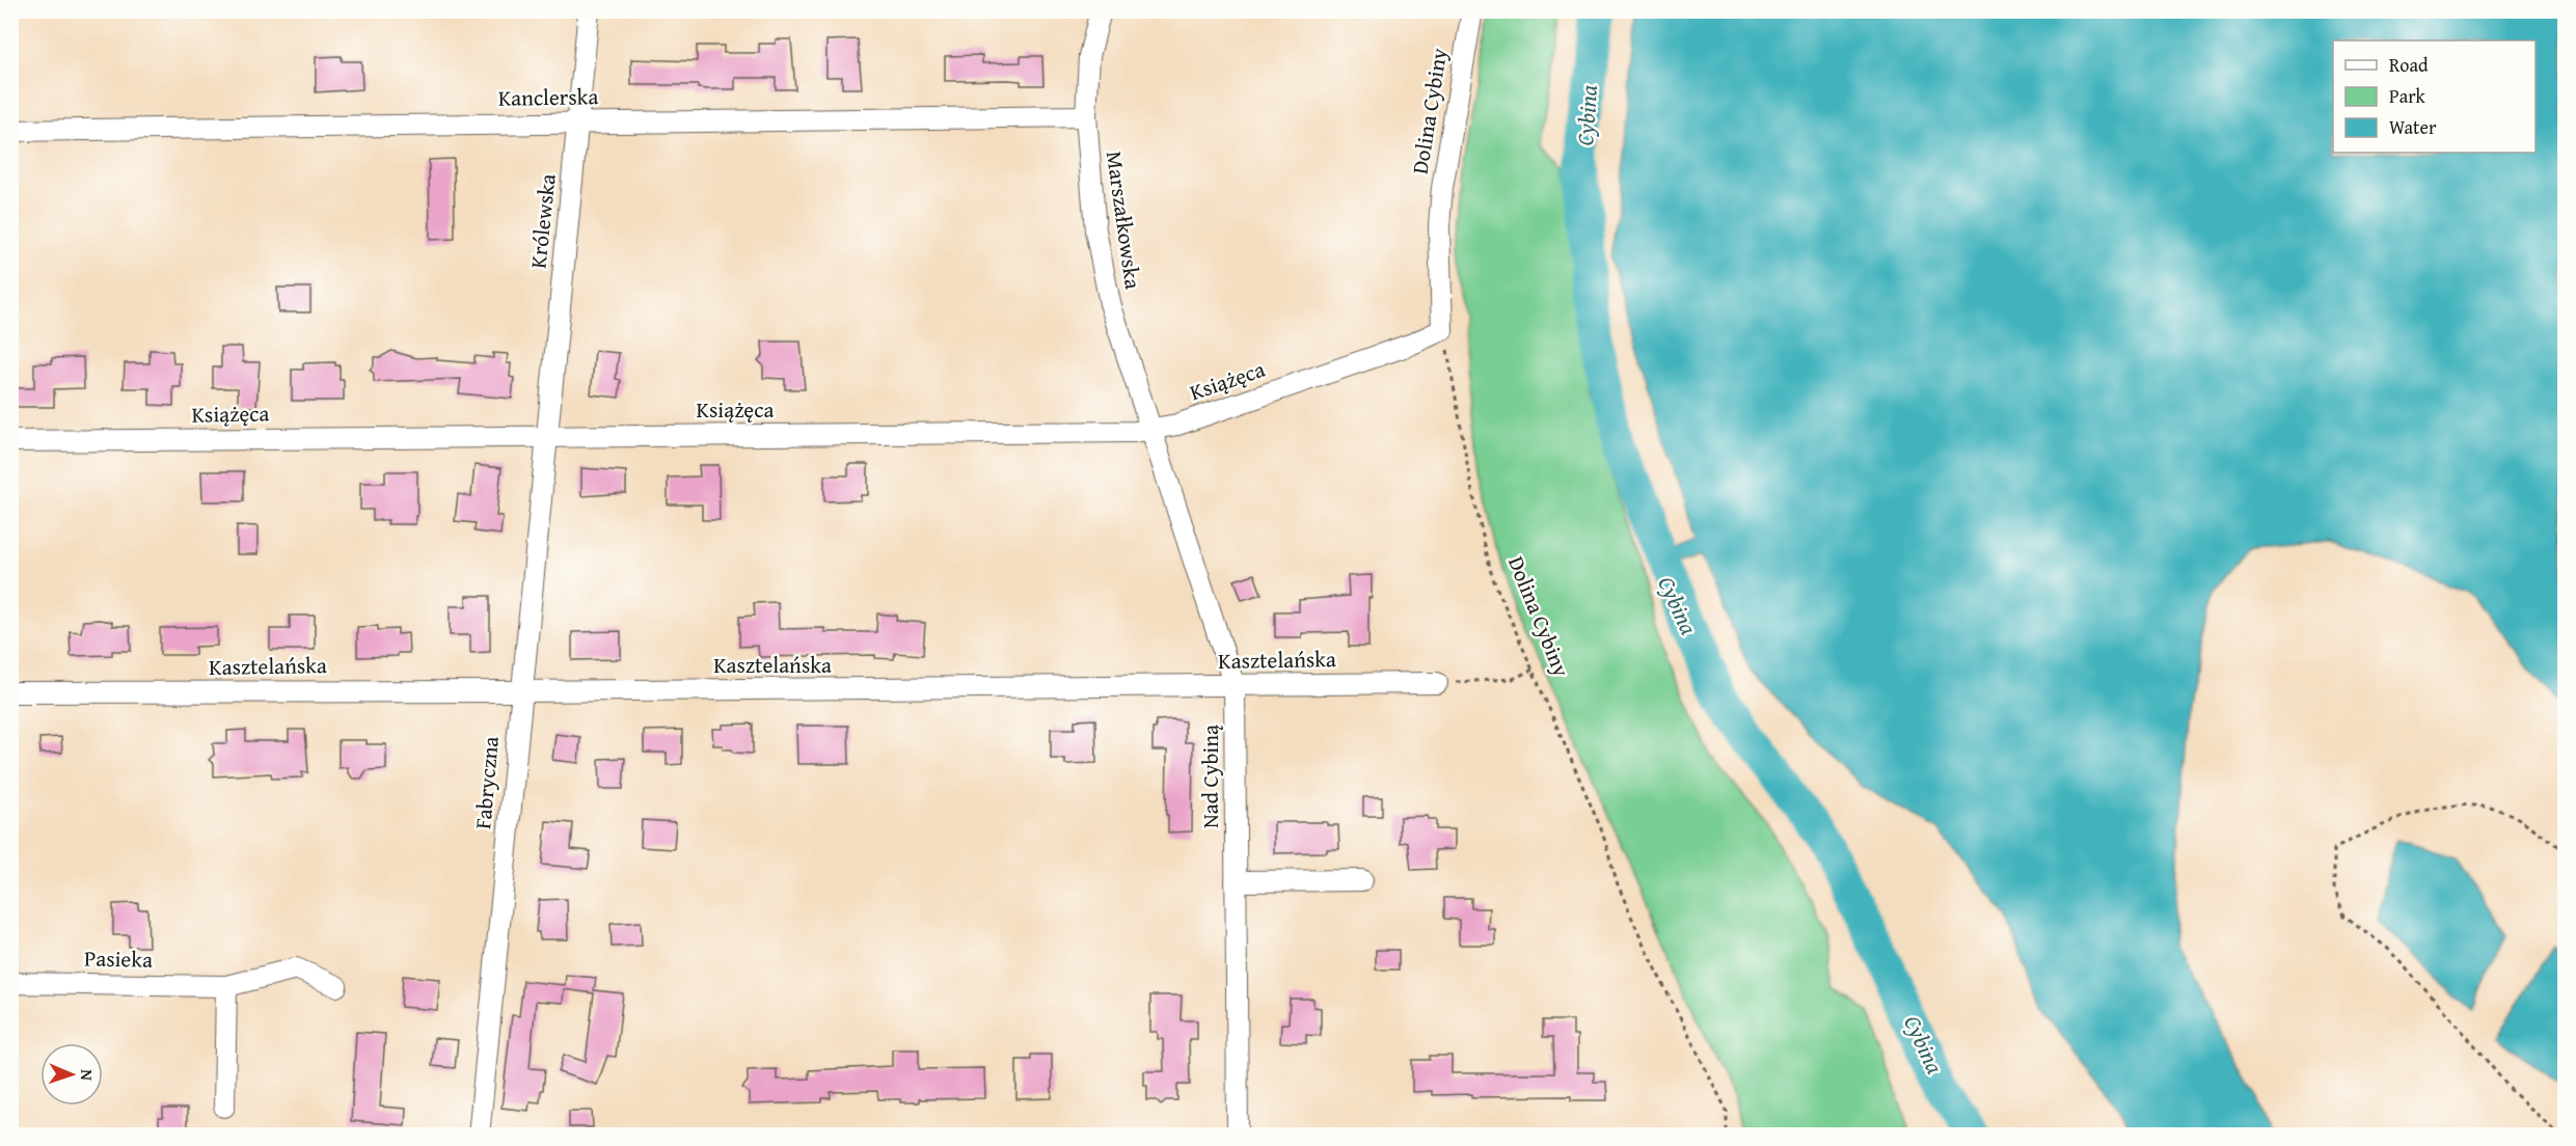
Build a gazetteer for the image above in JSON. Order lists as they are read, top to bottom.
{
  "streets": {
    "street": [
      "Kanclerska",
      "Dolina Cybiny",
      "Marszałkowska",
      "Królewska",
      "Książęca",
      "Kasztelańska",
      "Nad Cybiną",
      "Fabryczna",
      "Pasieka"
    ]
  },
  "crossings": [
    ["Kanclerska", "Marszałkowska"],
    ["Kanclerska", "Królewska"],
    ["Dolina Cybiny", "Książęca"],
    ["Marszałkowska", "Książęca"],
    ["Marszałkowska", "Nad Cybiną"],
    ["Królewska", "Książęca"],
    ["Królewska", "Fabryczna"],
    ["Książęca", "Nad Cybiną"],
    ["Książęca", "Fabryczna"],
    ["Kasztelańska", "Nad Cybiną"],
    ["Kasztelańska", "Fabryczna"]
  ],
  "water": ["Cybina"],
  "legend": ["Road", "Park", "Water"],
  "north": "right"
}
